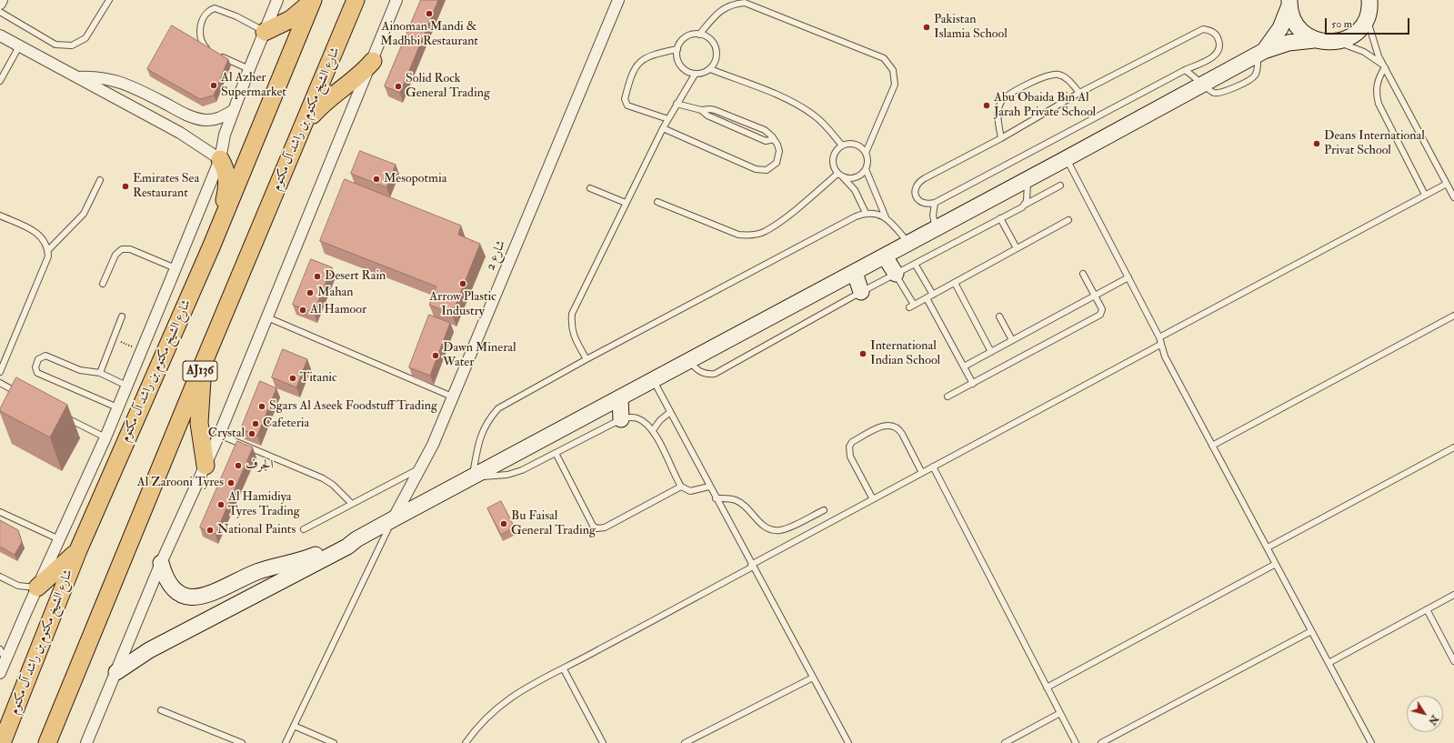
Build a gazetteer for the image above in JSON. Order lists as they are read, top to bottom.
{
  "streets": {
    "main road": ["شارع الشيخ مكتوم بن راشد آل مكتوم", "AJ136"],
    "street": ["شارع 2"]
  },
  "places": [
    "Ainoman Mandi & Madhbi Restaurant",
    "Pakistan Islamia School",
    "Al Azher Supermarket",
    "Solid Rock General Trading",
    "Abu Obaida Bin Al Jarah Private School",
    "Deans International Privat School",
    "Mesopotmia",
    "Emirates Sea Restaurant",
    "Desert Rain",
    "Arrow Plastic Industry",
    "Mahan",
    "Al Hamoor",
    "International Indian School",
    "Dawn Mineral Water",
    "Titanic",
    "Sgars Al Aseek Foodstuff Trading",
    "Cafeteria",
    "Crystal",
    "الجرف",
    "Al Zarooni Tyres",
    "Al Hamidiya Tyres Trading",
    "Bu Faisal General Trading",
    "National Paints"
  ],
  "scale_bar": "50 m",
  "north": "bottom right"
}
